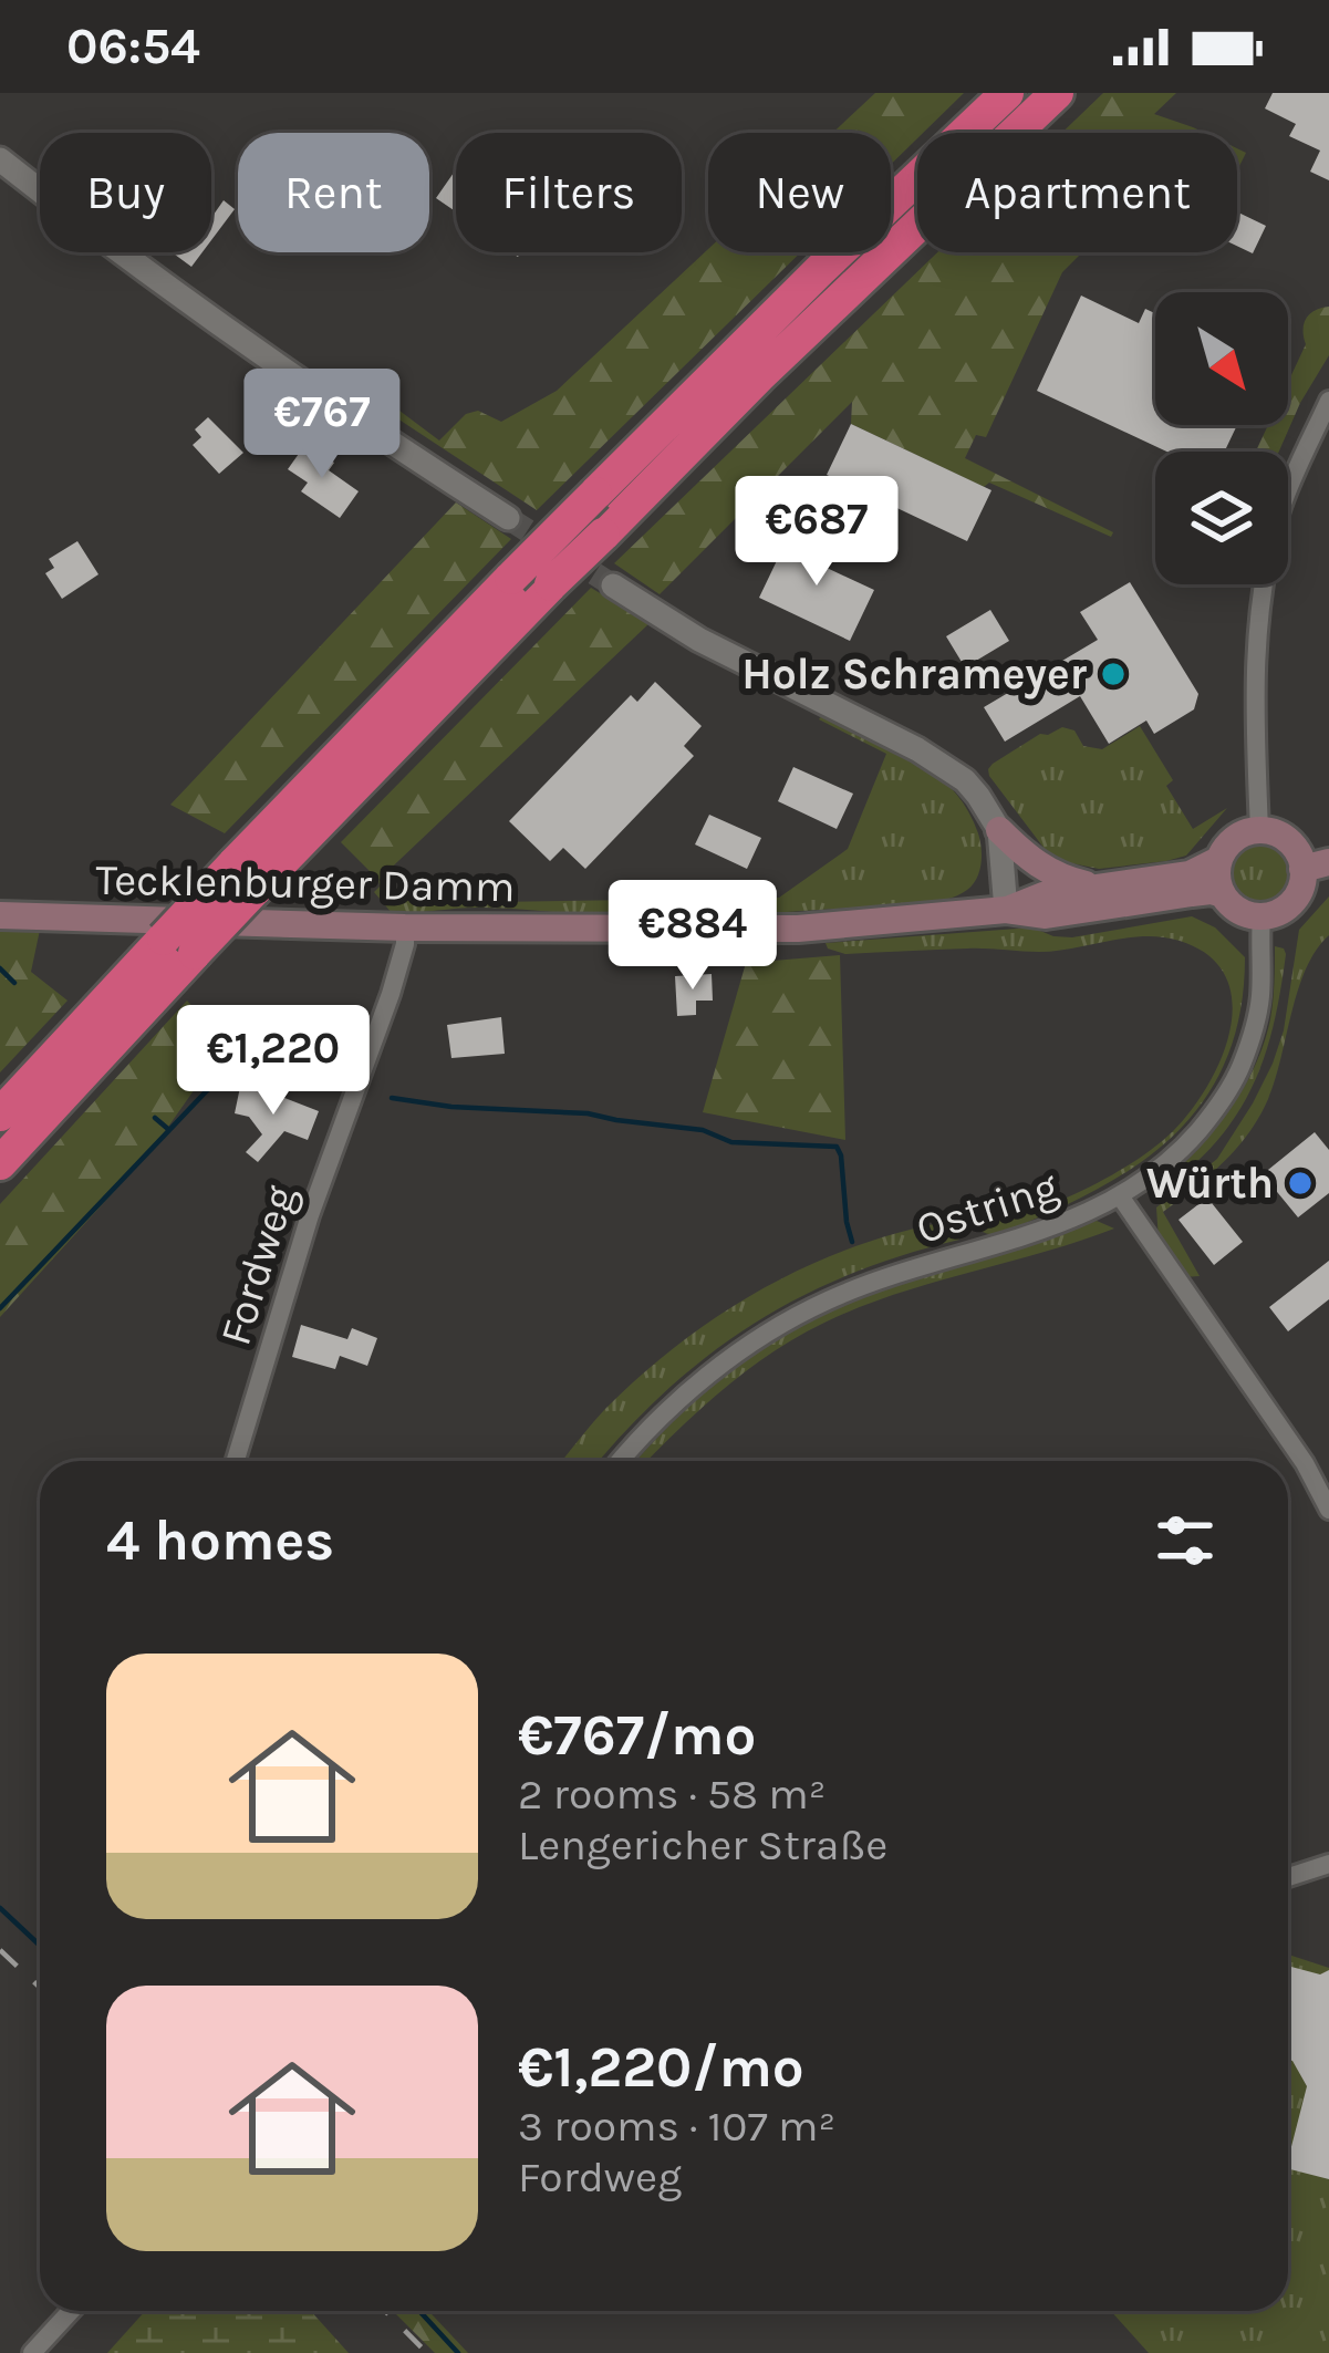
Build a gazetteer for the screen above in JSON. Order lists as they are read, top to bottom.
{
  "streets": {
    "main road": ["Tecklenburger Damm"],
    "street": ["Ostring", "Fordweg"]
  },
  "crossings": [
    ["Tecklenburger Damm", "Ostring"],
    ["Tecklenburger Damm", "Fordweg"]
  ],
  "places": ["Holz Schrameyer", "Würth"],
  "north": "bottom right",
  "page": {
    "status": "06:54",
    "chip": [
      "Buy",
      "Rent",
      "Filters",
      "New",
      "Apartment"
    ],
    "price": [
      "€767",
      "€687",
      "€884",
      "€1,220"
    ],
    "heading": "4 homes",
    "list": [
      {
        "name": "€767/mo",
        "note": "2 rooms · 58 m² · Lengericher Straße"
      },
      {
        "name": "€1,220/mo",
        "note": "3 rooms · 107 m² · Fordweg"
      }
    ]
  }
}
